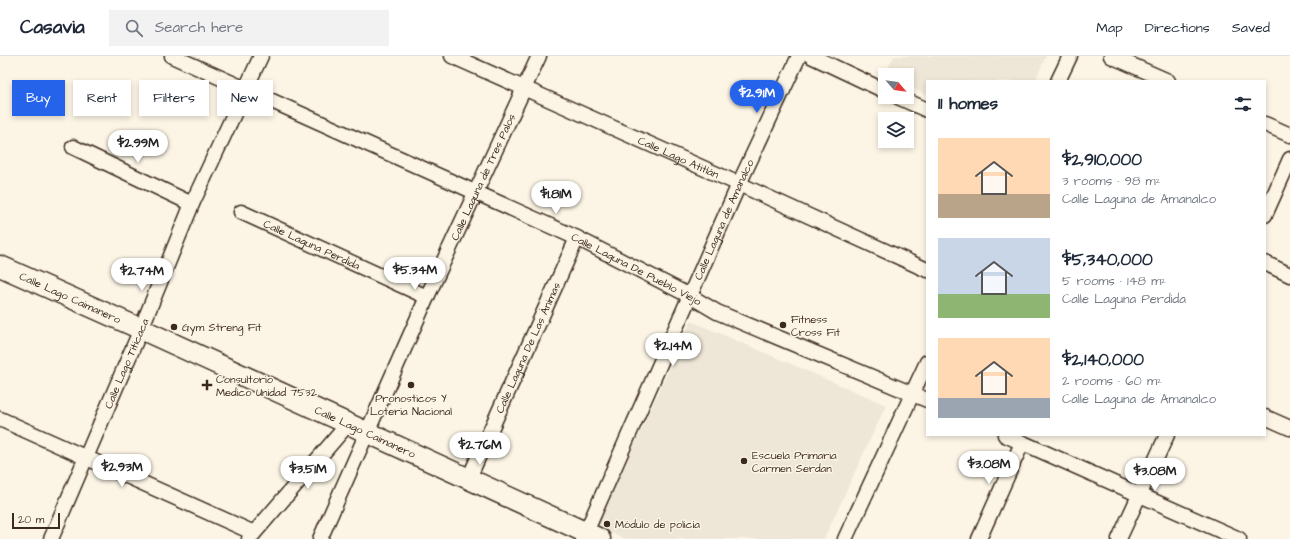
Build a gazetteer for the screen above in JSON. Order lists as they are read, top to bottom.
{
  "streets": {
    "street": [
      "Calle Lago Atitlán",
      "Calle Laguna de Tres Palos",
      "Calle Laguna de Amanalco",
      "Calle Laguna Perdida",
      "Calle Laguna De Pueblo Viejo",
      "Calle Lago Caimanero",
      "Calle Laguna De Las Ánimas",
      "Calle Lago Titicaca"
    ]
  },
  "crossings": [
    ["Calle Lago Atitlán", "Calle Laguna de Tres Palos"],
    ["Calle Lago Atitlán", "Calle Laguna de Amanalco"],
    ["Calle Laguna de Tres Palos", "Calle Laguna Perdida"],
    ["Calle Laguna de Tres Palos", "Calle Laguna De Pueblo Viejo"],
    ["Calle Laguna de Tres Palos", "Calle Lago Caimanero"],
    ["Calle Laguna de Amanalco", "Calle Laguna De Pueblo Viejo"],
    ["Calle Laguna de Amanalco", "Calle Lago Caimanero"],
    ["Calle Laguna De Pueblo Viejo", "Calle Laguna De Las Ánimas"],
    ["Calle Lago Caimanero", "Calle Laguna De Las Ánimas"],
    ["Calle Lago Caimanero", "Calle Lago Titicaca"]
  ],
  "places": {
    "other": [
      "Fitness Cross Fit",
      "Gym Streng Fit",
      "Pronosticos Y Loteria Nacional",
      "Escuela Primaria Carmen Serdan",
      "Módulo de policía"
    ],
    "health": ["Consultorio Medico Unidad 7532"]
  },
  "scale_bar": "20 m",
  "north": "bottom right",
  "page": {
    "header": "Casavia",
    "search": "Search here",
    "nav": ["Map", "Directions", "Saved"],
    "price": [
      "$2.91M",
      "$2.99M",
      "$1.81M",
      "$5.34M",
      "$2.74M",
      "$2.14M",
      "$2.76M",
      "$3.08M",
      "$2.93M",
      "$3.51M",
      "$3.08M"
    ],
    "chip": [
      "Buy",
      "Rent",
      "Filters",
      "New"
    ],
    "heading": "11 homes",
    "list": [
      {
        "name": "$2,910,000",
        "note": "3 rooms · 98 m² · Calle Laguna de Amanalco"
      },
      {
        "name": "$5,340,000",
        "note": "5 rooms · 148 m² · Calle Laguna Perdida"
      },
      {
        "name": "$2,140,000",
        "note": "2 rooms · 60 m² · Calle Laguna de Amanalco"
      }
    ],
    "scale": "20 m"
  }
}
